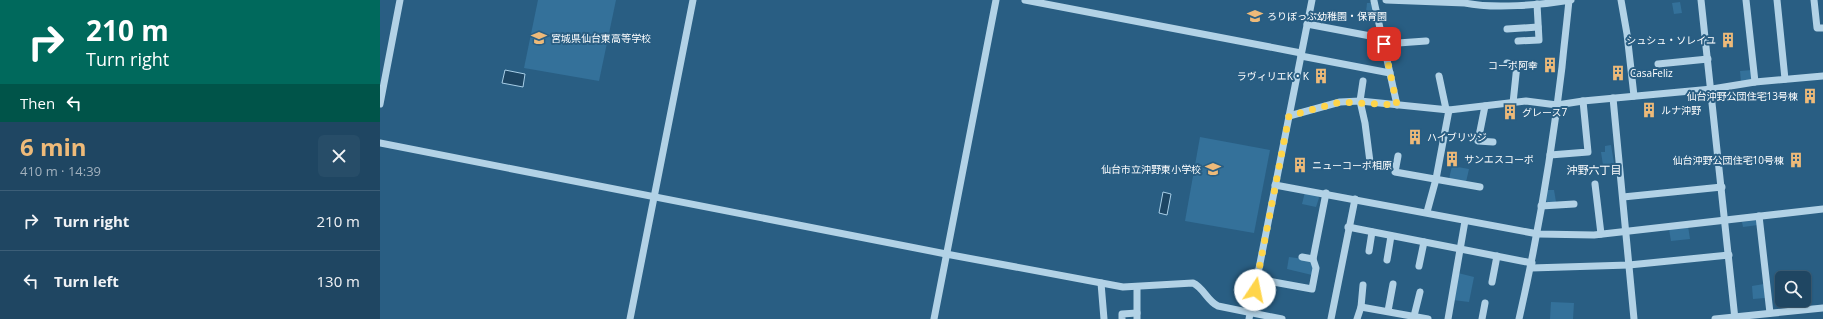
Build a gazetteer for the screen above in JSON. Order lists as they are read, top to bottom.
{
  "districts": ["沖野六丁目"],
  "places": {
    "school or university": ["ろりぽっぷ幼稚園・保育園", "宮城県仙台東高等学校", "仙台市立沖野東小学校"],
    "building": [
      "シュシュ・ソレイユ",
      "コーポ阿幸",
      "CasaFeliz",
      "ラヴィリエK・K",
      "仙台沖野公団住宅13号棟",
      "ルナ沖野",
      "グレース7",
      "ハイブリツジ",
      "サンエスコーポ",
      "仙台沖野公団住宅10号棟",
      "ニューコーポ相原"
    ]
  },
  "page": {
    "turn": ["210 m", "Turn right"],
    "then": "Then",
    "heading": ["6 min", "410 m · 14:39"],
    "list": [
      {
        "name": "Turn right",
        "value": "210 m"
      },
      {
        "name": "Turn left",
        "value": "130 m"
      }
    ]
  }
}
